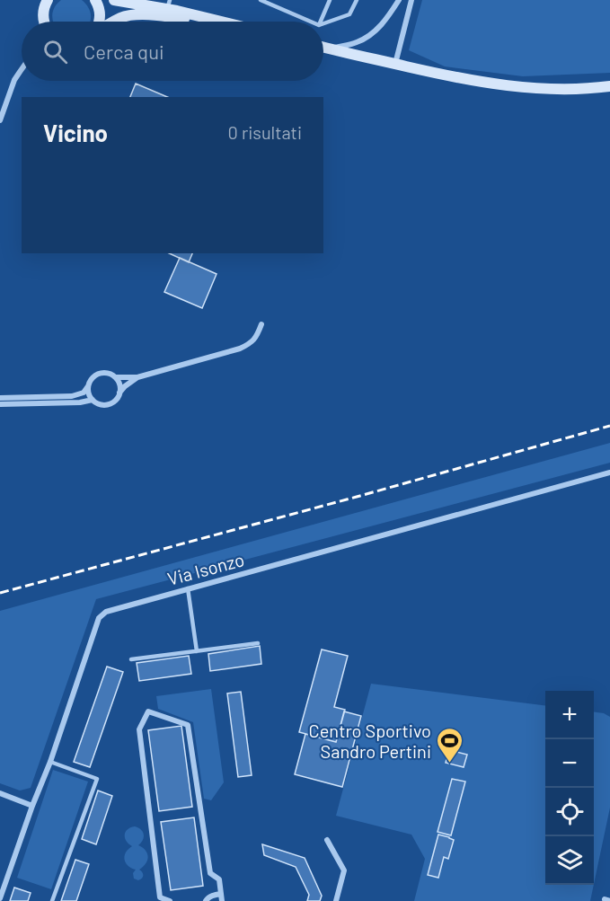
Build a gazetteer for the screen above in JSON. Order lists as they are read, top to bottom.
{
  "streets": {
    "street": ["Via Isonzo"]
  },
  "places": {
    "sports": ["Centro Sportivo Sandro Pertini"]
  },
  "page": {
    "search": "Cerca qui",
    "heading": ["Vicino", "0 risultati"],
    "map_buttons": ["+", "−"]
  }
}
